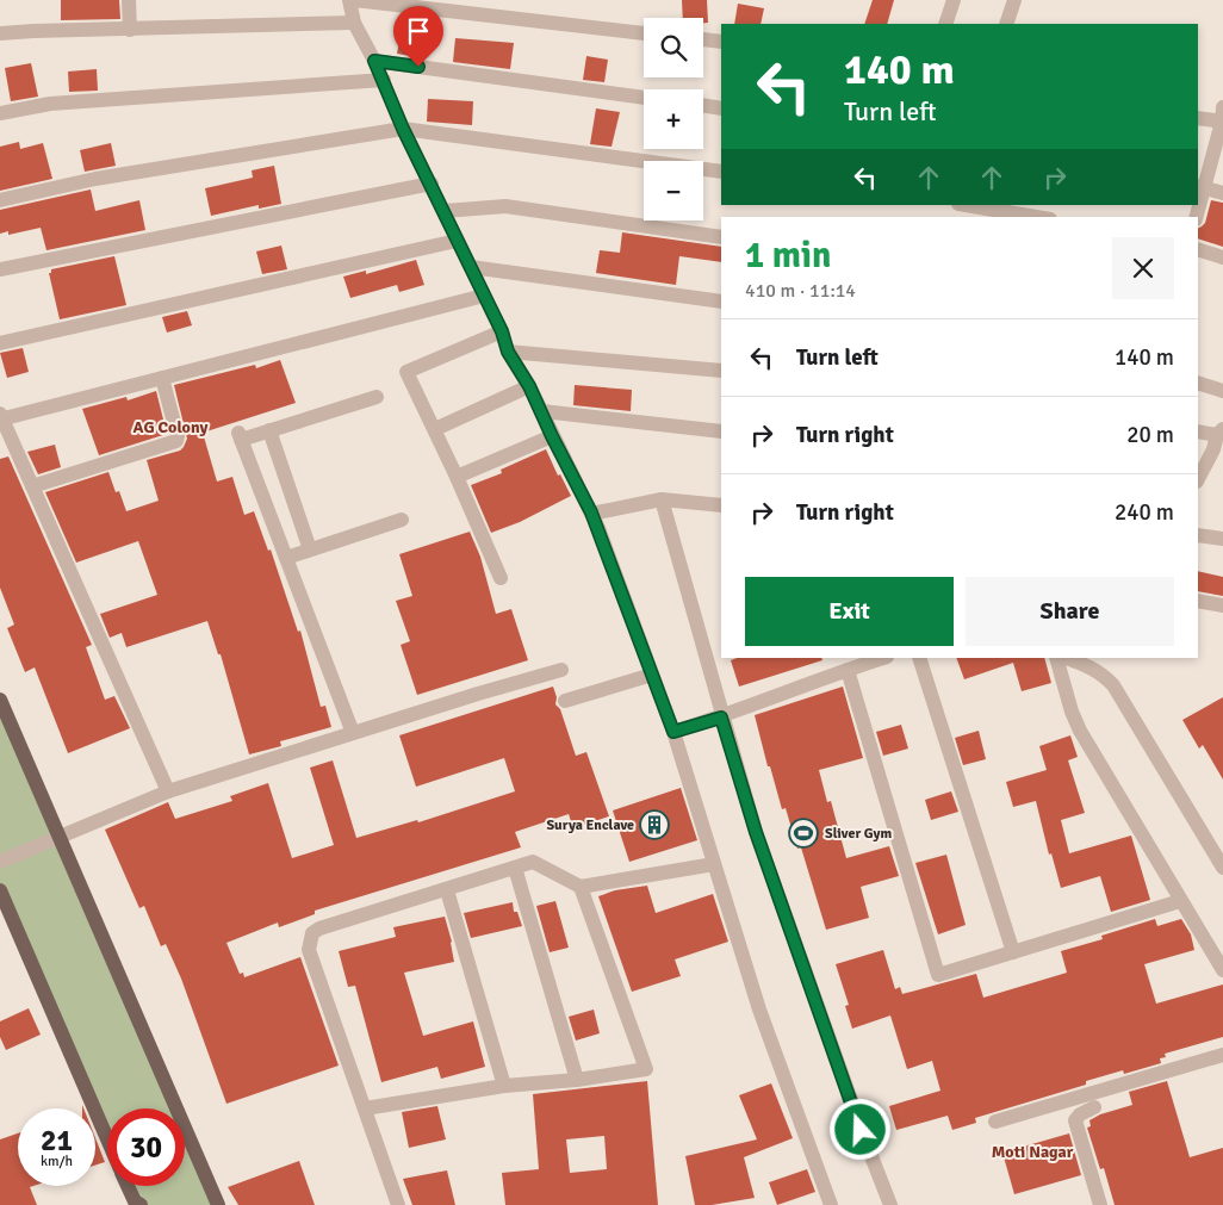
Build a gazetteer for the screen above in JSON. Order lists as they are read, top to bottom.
{
  "districts": ["AG Colony", "Moti Nagar"],
  "places": {
    "building": ["Surya Enclave"],
    "sports": ["Sliver Gym"]
  },
  "page": {
    "map_buttons": ["+", "−"],
    "turn": ["140 m", "Turn left"],
    "heading": ["1 min", "410 m · 11:14"],
    "list": [
      {
        "name": "Turn left",
        "value": "140 m"
      },
      {
        "name": "Turn right",
        "value": "20 m"
      },
      {
        "name": "Turn right",
        "value": "240 m"
      }
    ],
    "buttons": ["Exit", "Share"],
    "speed": "21 km/h",
    "limit": "30"
  }
}
